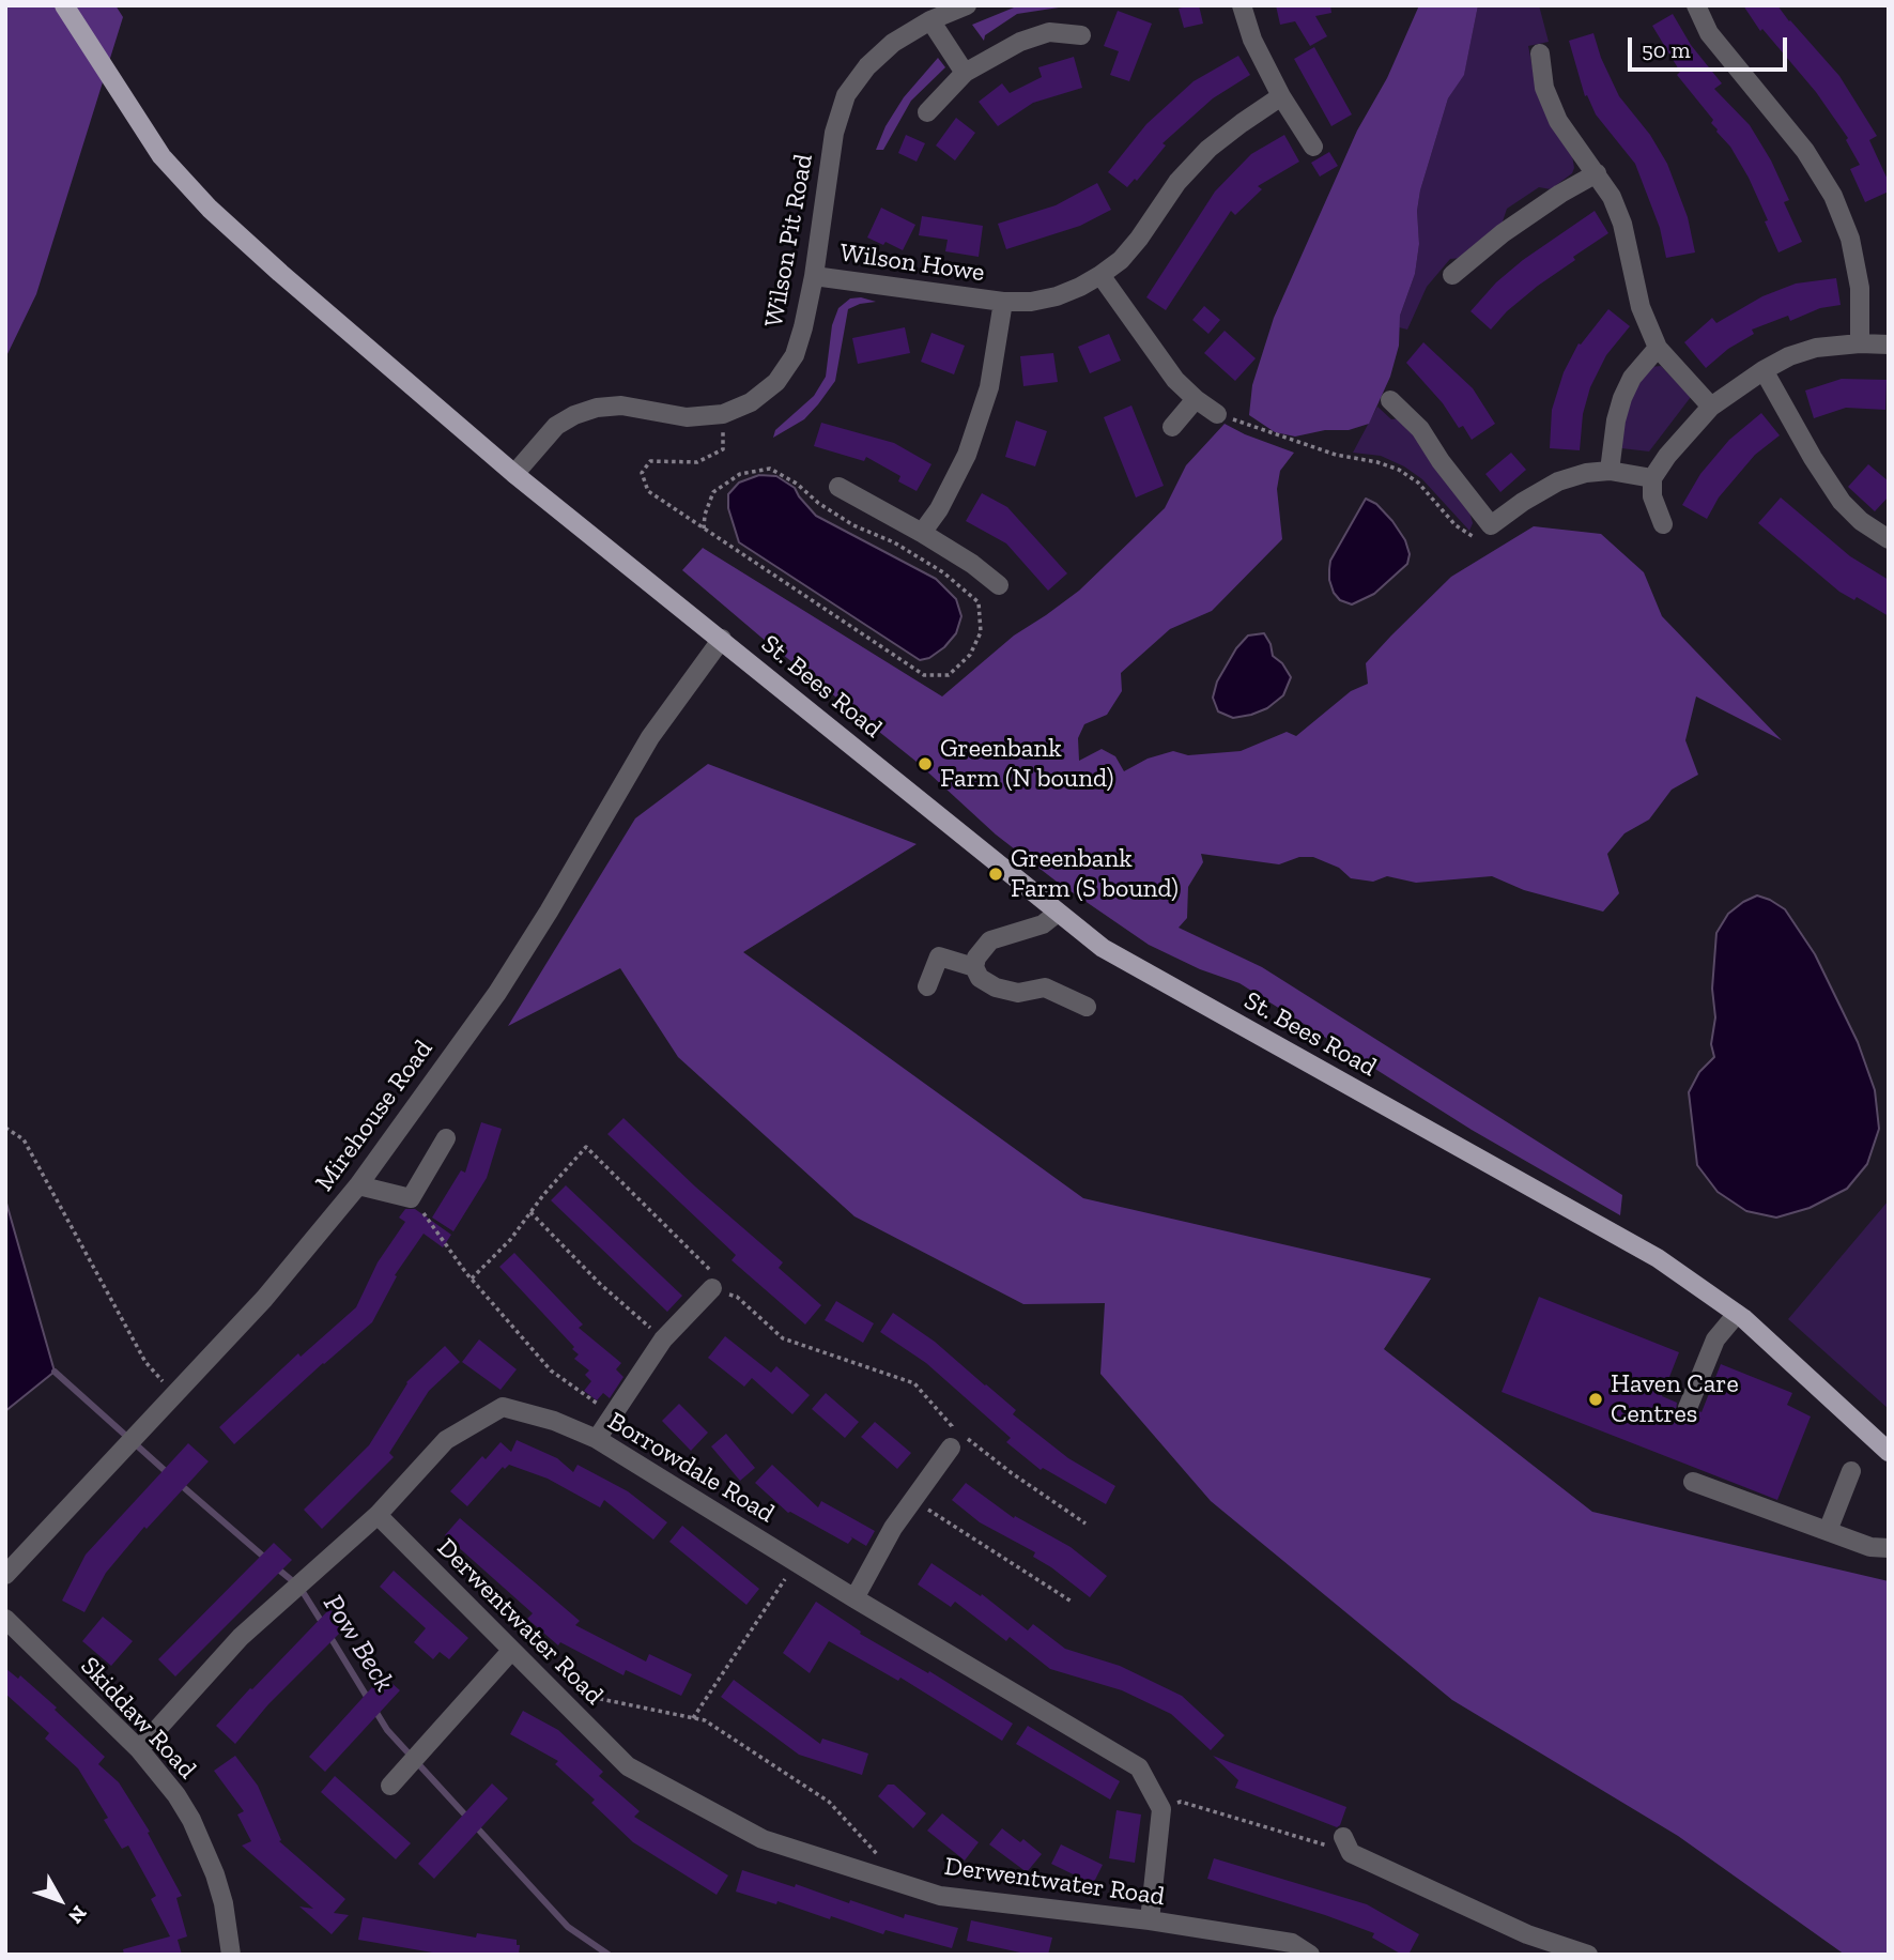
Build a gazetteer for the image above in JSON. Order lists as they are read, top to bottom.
{
  "streets": {
    "main road": ["St. Bees Road"],
    "street": [
      "Wilson Pit Road",
      "Wilson Howe",
      "Mirehouse Road",
      "Borrowdale Road",
      "Derwentwater Road",
      "Skiddaw Road"
    ]
  },
  "crossings": [
    ["Wilson Pit Road", "Wilson Howe"],
    ["Wilson Pit Road", "St. Bees Road"],
    ["St. Bees Road", "Mirehouse Road"],
    ["Borrowdale Road", "Derwentwater Road"],
    ["Borrowdale Road", "Skiddaw Road"]
  ],
  "water": ["Pow Beck"],
  "places": ["Greenbank Farm (N bound)", "Greenbank Farm (S bound)", "Haven Care Centres"],
  "scale_bar": "50 m",
  "north": "bottom right"
}
